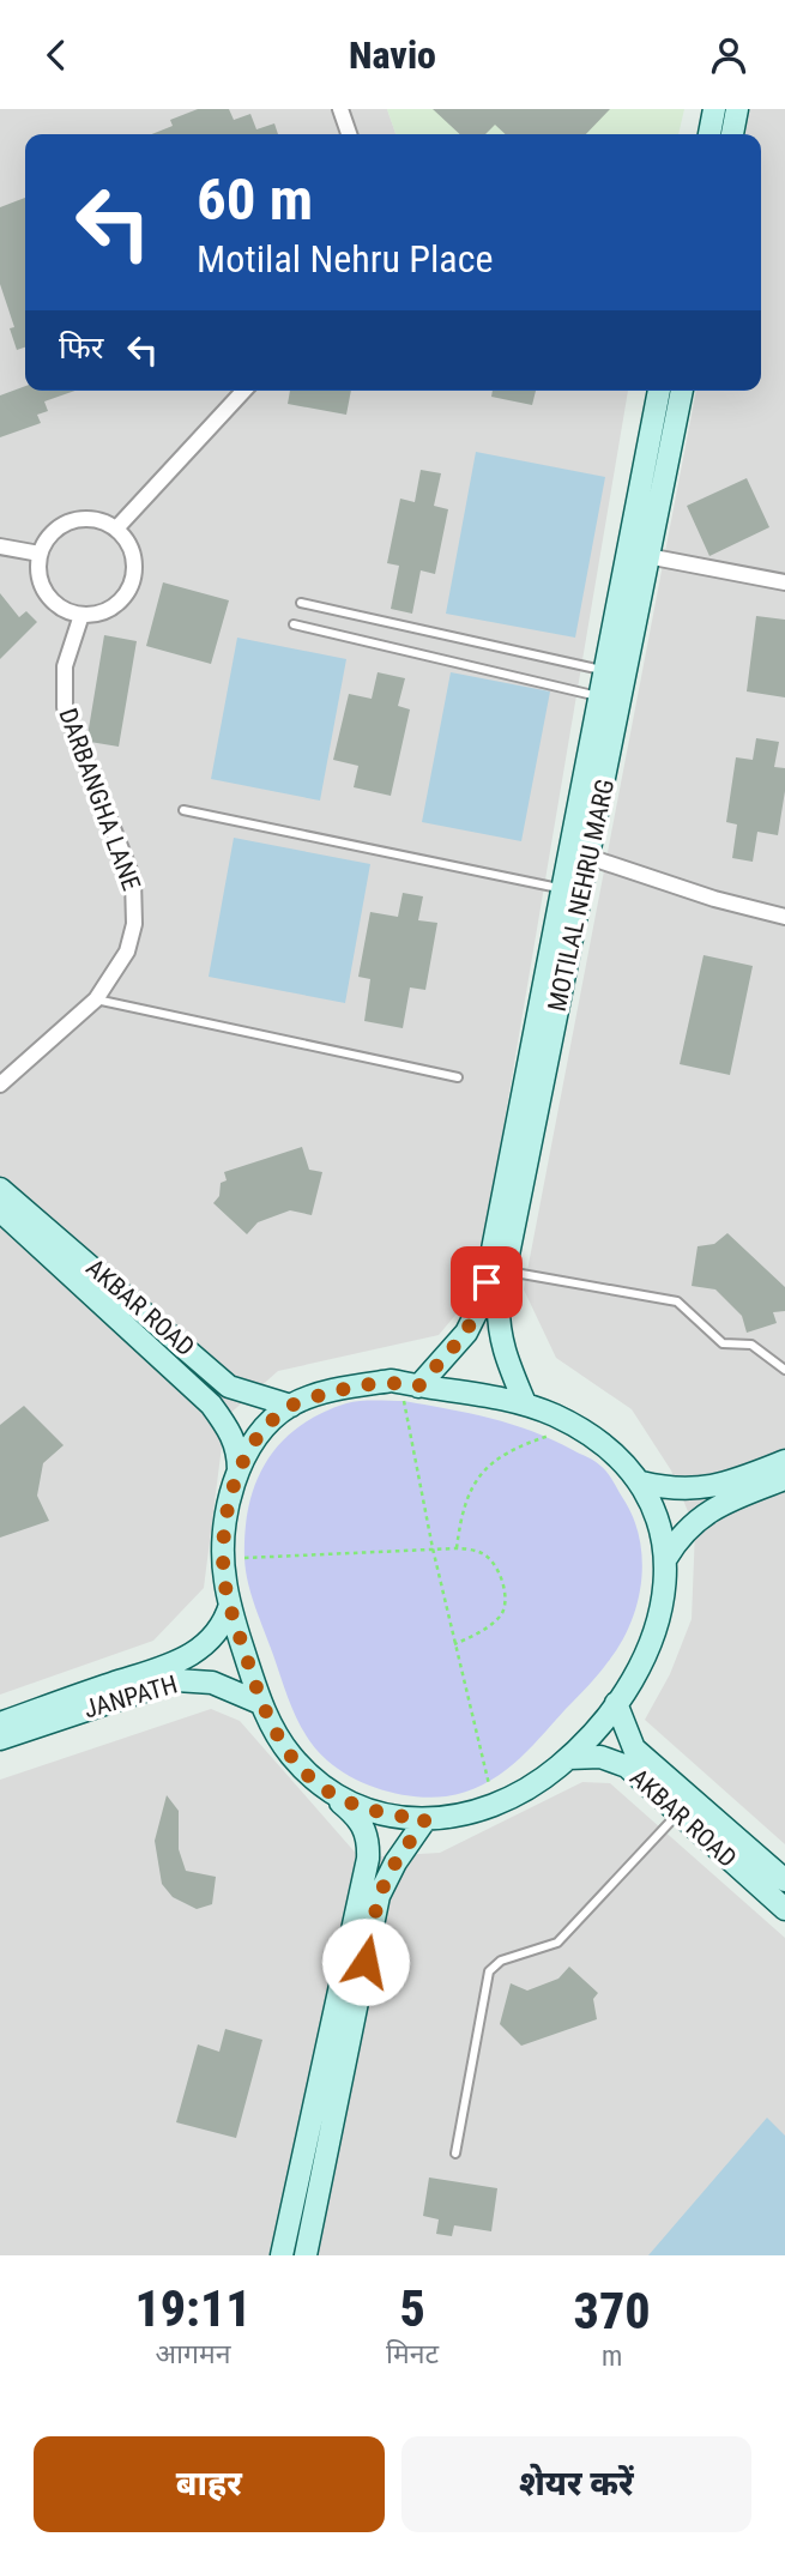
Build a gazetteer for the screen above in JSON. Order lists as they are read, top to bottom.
{
  "streets": {
    "main road": ["MOTILAL NEHRU MARG", "AKBAR ROAD", "JANPATH"],
    "street": ["DARBANGHA LANE"]
  },
  "page": {
    "header": "Navio",
    "turn": ["60 m", "Motilal Nehru Place"],
    "then": "फिर",
    "eta": [
      "19:11",
      "आगमन",
      "5",
      "मिनट",
      "370",
      "m"
    ],
    "buttons": ["बाहर", "शेयर करें"]
  }
}
